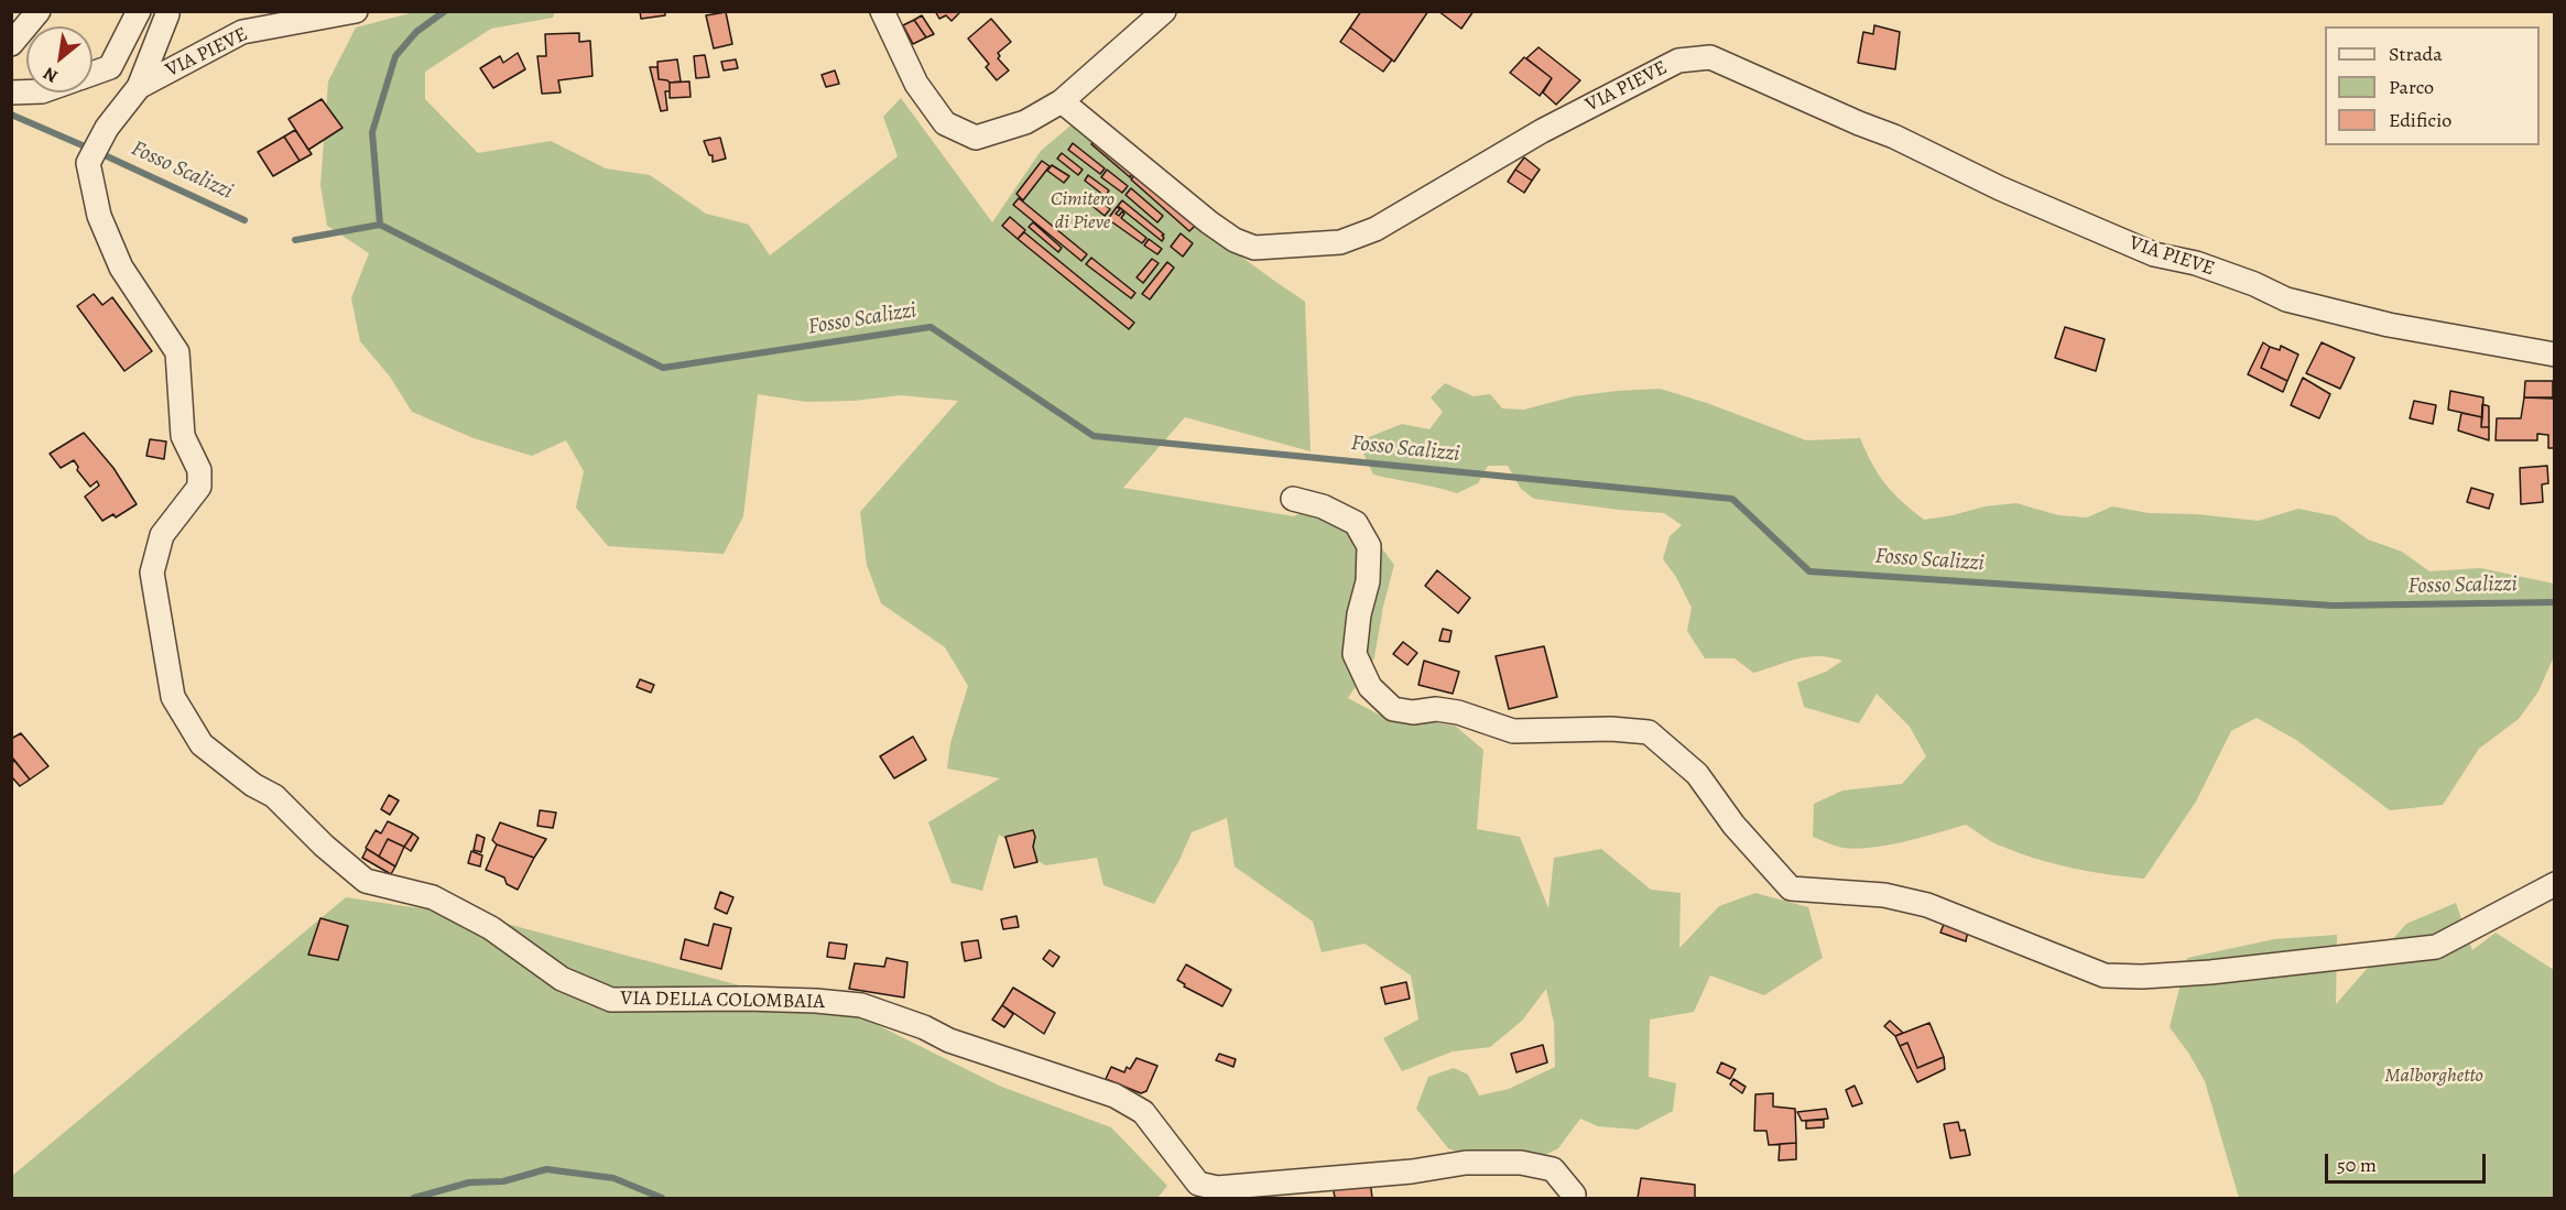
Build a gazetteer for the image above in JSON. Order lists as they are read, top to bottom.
{
  "streets": {
    "street": ["VIA PIEVE", "VIA DELLA COLOMBAIA"]
  },
  "crossings": [
    ["VIA PIEVE", "VIA DELLA COLOMBAIA"]
  ],
  "water": ["Fosso Scalizzi"],
  "parks": ["Cimitero di Pieve", "Malborghetto"],
  "legend": ["Strada", "Parco", "Edificio"],
  "scale_bar": "50 m",
  "north": "bottom left"
}
